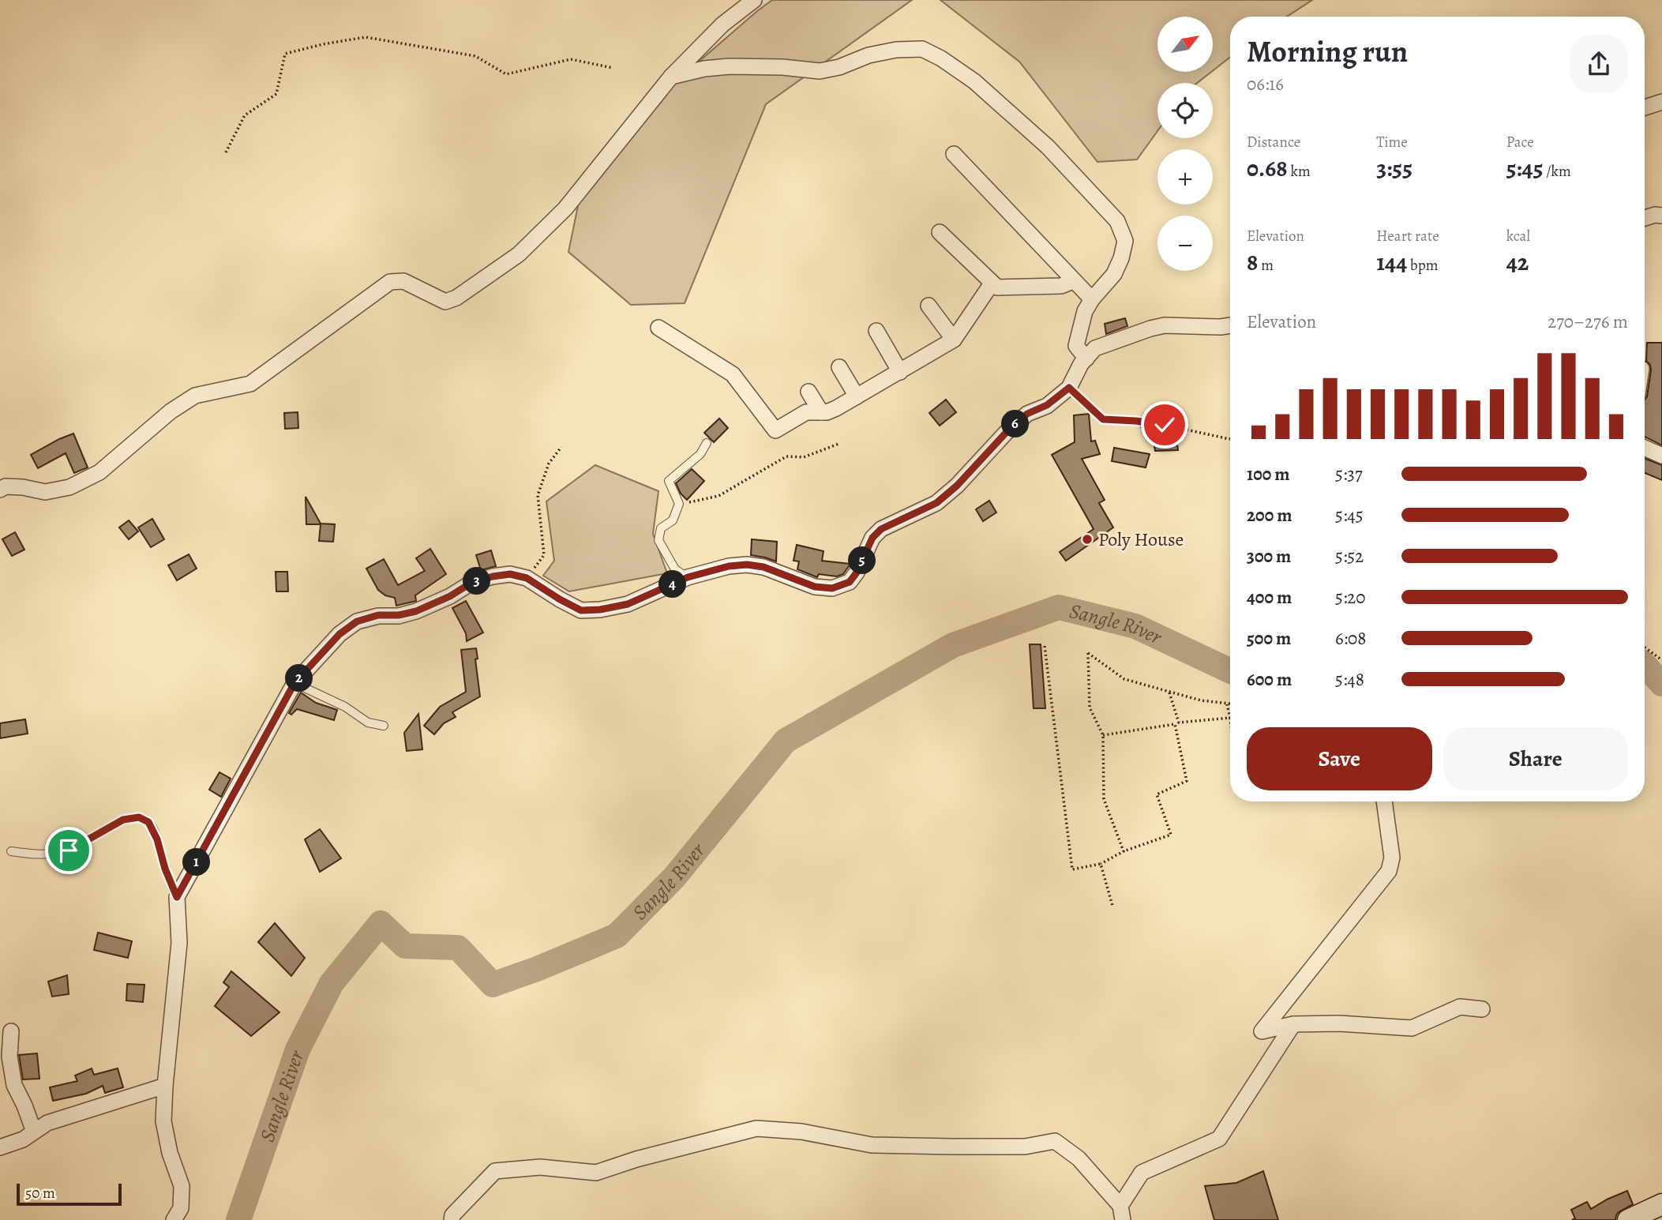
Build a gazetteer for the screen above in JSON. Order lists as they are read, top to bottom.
{
  "water": ["Sangle River"],
  "places": ["Poly House"],
  "scale_bar": "50 m",
  "north": "top right",
  "page": {
    "map_buttons": ["+", "−"],
    "heading": ["Morning run", "06:16"],
    "stats": [
      ["Distance", "0.68 km"],
      ["Time", "3:55"],
      ["Pace", "5:45 /km"],
      ["Elevation", "8 m"],
      ["Heart rate", "144 bpm"],
      ["kcal", "42"]
    ],
    "chart": ["Elevation", "270–276 m"],
    "pins": [
      "6",
      "5",
      "3",
      "4",
      "2",
      "1"
    ],
    "list": [
      {
        "name": "100 m",
        "note": "5:37"
      },
      {
        "name": "200 m",
        "note": "5:45"
      },
      {
        "name": "300 m",
        "note": "5:52"
      },
      {
        "name": "400 m",
        "note": "5:20"
      },
      {
        "name": "500 m",
        "note": "6:08"
      },
      {
        "name": "600 m",
        "note": "5:48"
      }
    ],
    "buttons": ["Save", "Share"],
    "scale": "50 m"
  }
}
